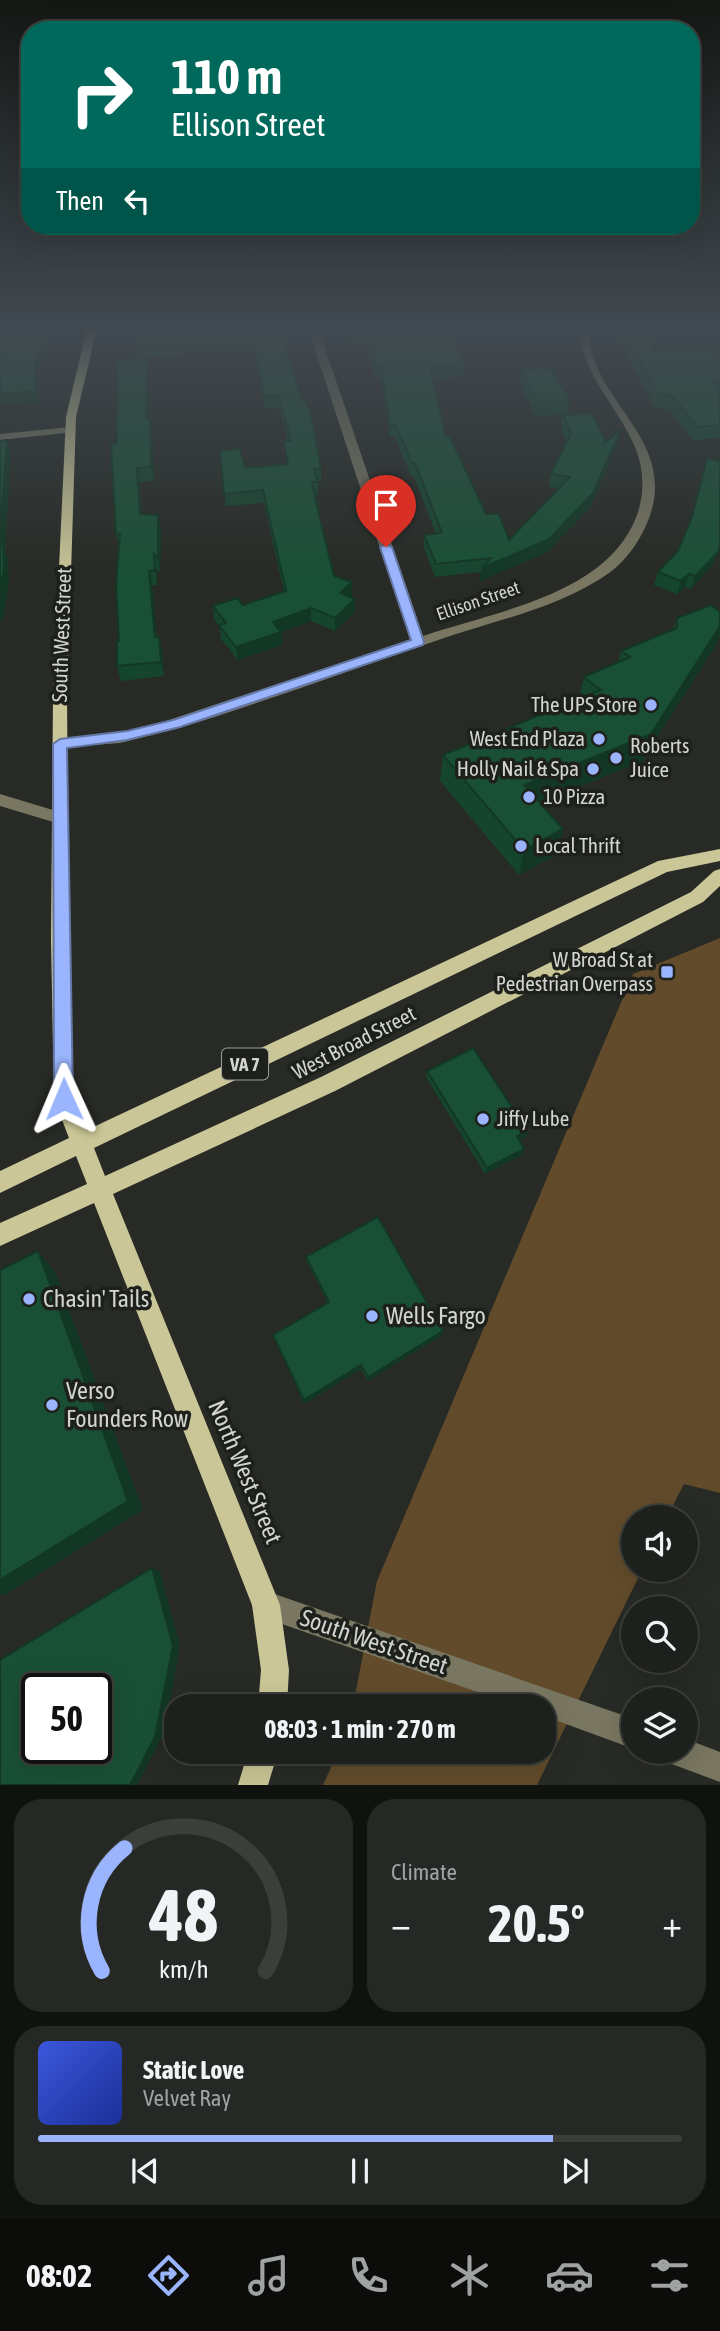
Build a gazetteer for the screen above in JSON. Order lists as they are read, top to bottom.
{
  "streets": {
    "main road": [
      "South West Street",
      "West Broad Street",
      "VA 7",
      "North West Street"
    ],
    "street": ["Ellison Street"]
  },
  "crossings": [
    ["Ellison Street", "South West Street"],
    ["South West Street", "West Broad Street"],
    ["South West Street", "North West Street"],
    ["West Broad Street", "North West Street"]
  ],
  "places": {
    "other": [
      "The UPS Store",
      "West End Plaza",
      "Roberts Juice",
      "Holly Nail & Spa",
      "10 Pizza",
      "Local Thrift",
      "Jiffy Lube",
      "Chasin' Tails",
      "Wells Fargo",
      "Verso Founders Row"
    ],
    "transit": ["W Broad St at Pedestrian Overpass"]
  },
  "page": {
    "turn": ["110 m", "Ellison Street"],
    "then": "Then",
    "limit": "50",
    "trip": "08:03 · 1 min · 270 m",
    "tile": "Climate",
    "heat": ["−", "20.5°", "+"],
    "song": ["Static Love", "Velvet Ray"],
    "tabs": "08:02",
    "gauge": ["48", "km/h"]
  }
}
